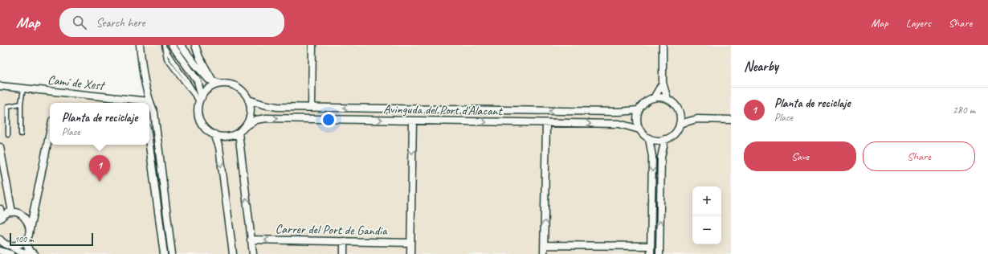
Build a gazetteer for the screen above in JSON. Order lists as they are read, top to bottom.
{
  "streets": {
    "street": ["Camí de Xest", "Avinguda del Port d'Alacant", "Carrer del Port de Gandia"]
  },
  "one_way": ["Carrer del Port de Gandia"],
  "scale_bar": "100 m",
  "page": {
    "header": "Map",
    "search": "Search here",
    "nav": ["Map", "Layers", "Share"],
    "heading": "Nearby",
    "list": [
      {
        "mark": "1",
        "name": "Planta de reciclaje",
        "note": "Place",
        "value": "280 m"
      }
    ],
    "popup": ["Planta de reciclaje", "Place"],
    "buttons": ["Save", "Share"],
    "pins": "1",
    "map_buttons": ["+", "−"],
    "scale": "100 m"
  }
}
